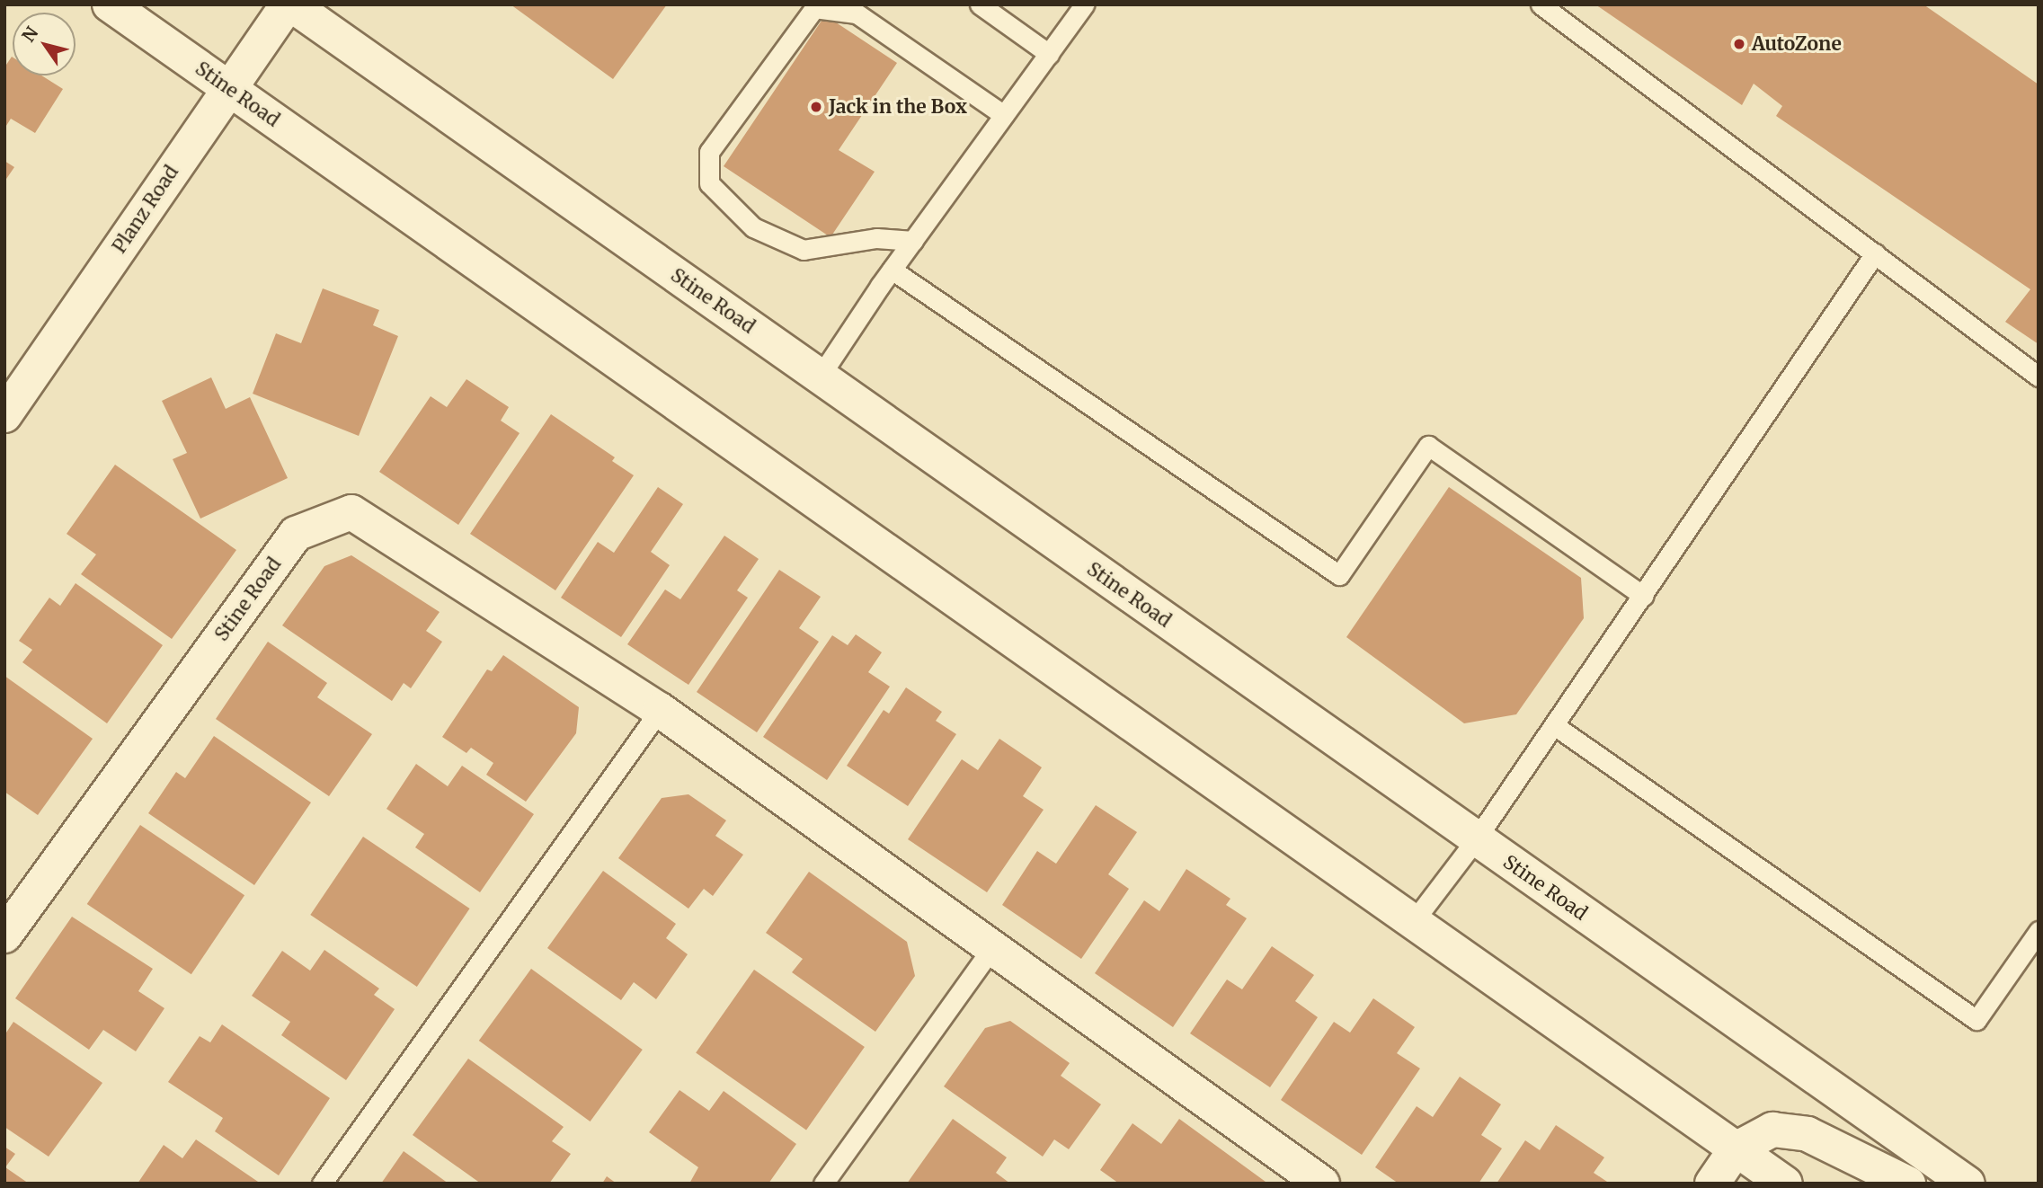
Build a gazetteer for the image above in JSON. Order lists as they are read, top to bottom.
{
  "streets": {
    "main road": ["Stine Road", "Planz Road"]
  },
  "crossings": [
    ["Stine Road", "Planz Road"]
  ],
  "places": ["AutoZone", "Jack in the Box"],
  "north": "top left"
}
